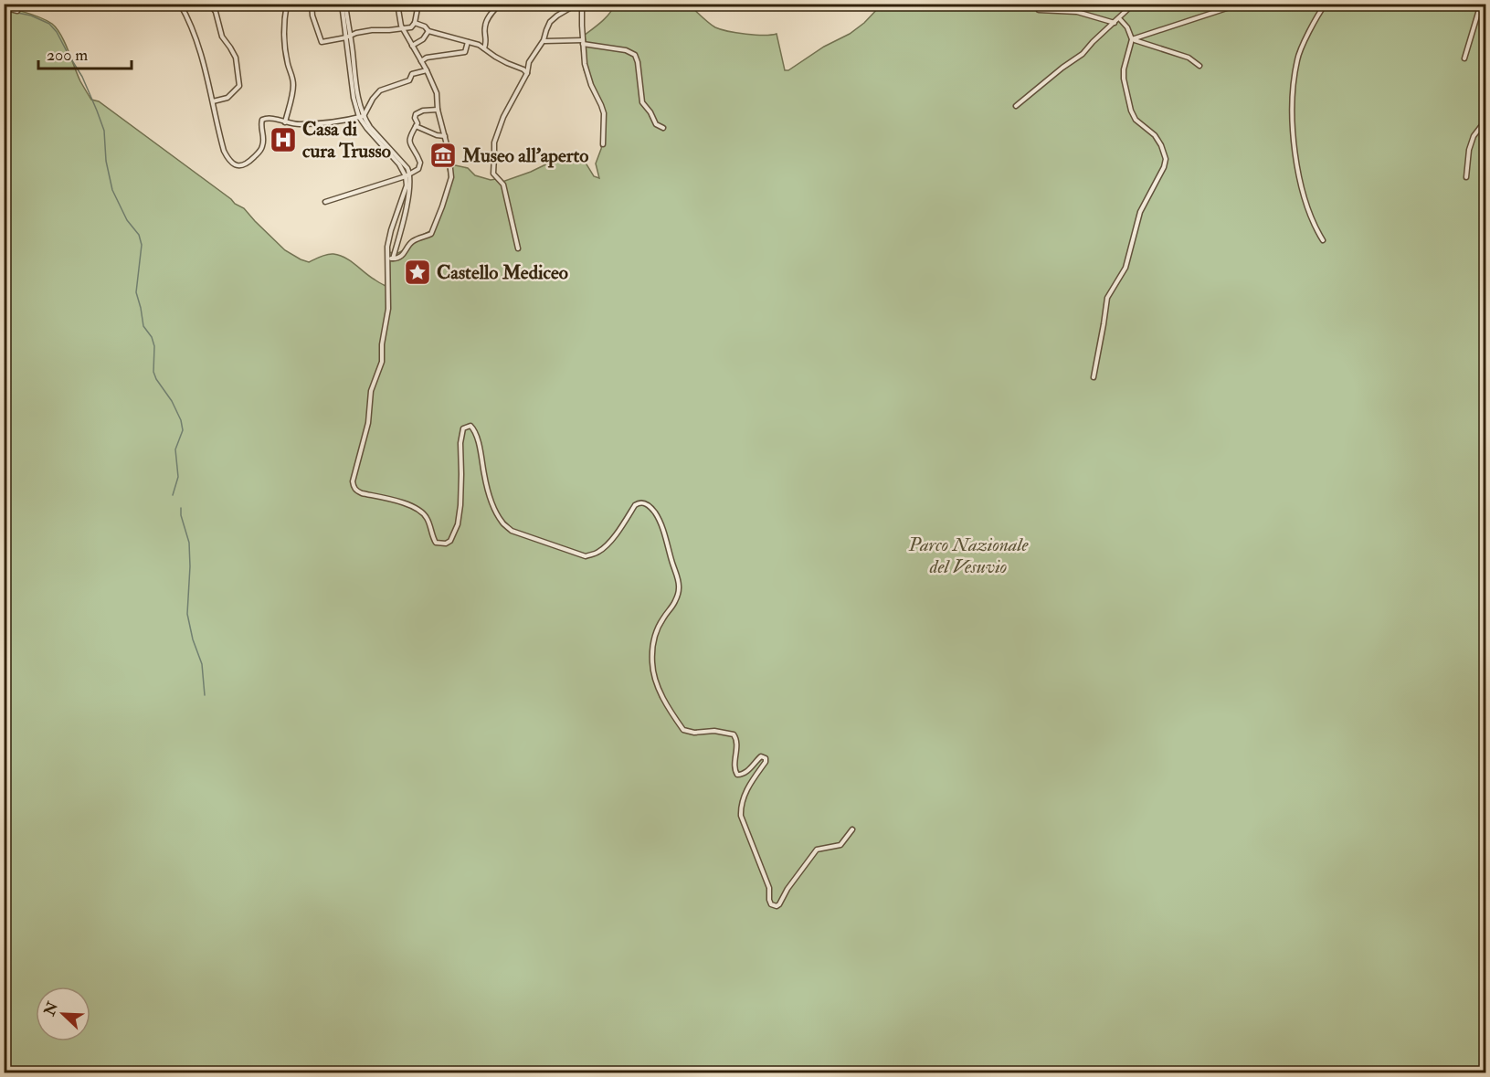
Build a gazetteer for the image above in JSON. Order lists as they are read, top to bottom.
{
  "parks": ["Parco Nazionale del Vesuvio"],
  "places": {
    "hospital": ["Casa di cura Trusso"],
    "museum": ["Museo all'aperto"],
    "place": ["Castello Mediceo"]
  },
  "scale_bar": "200 m",
  "north": "top left"
}
